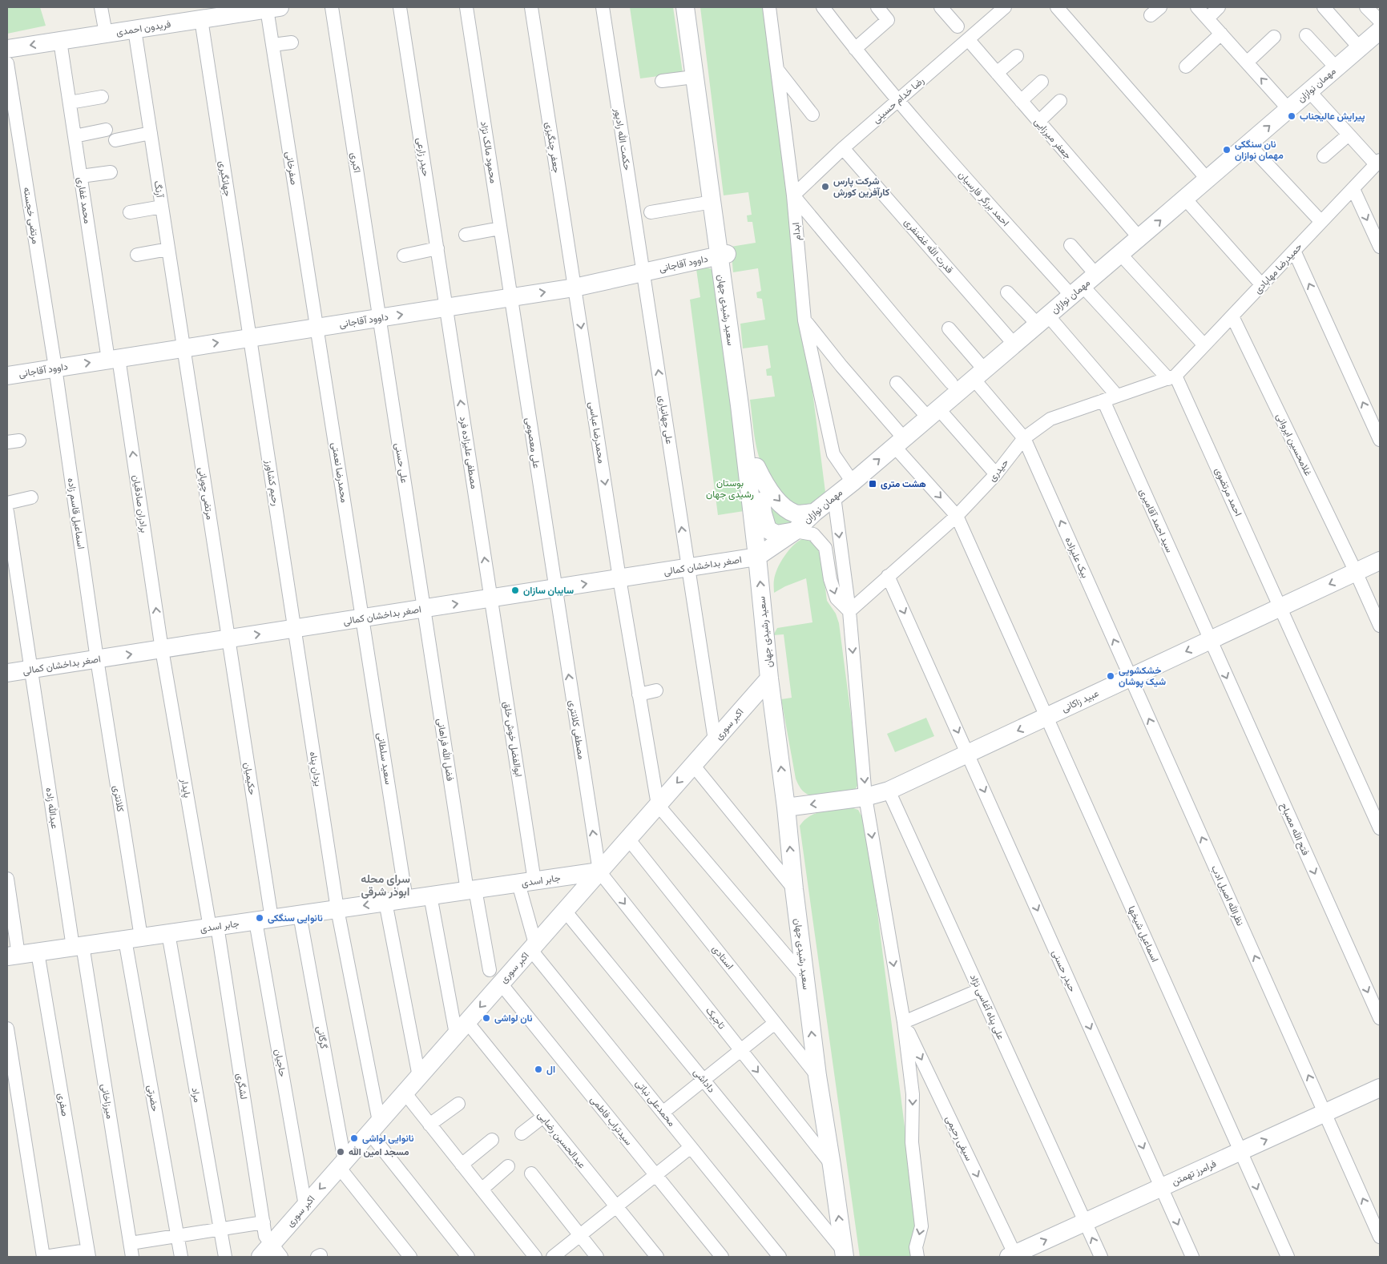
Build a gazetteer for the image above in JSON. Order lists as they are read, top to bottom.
{
  "streets": {
    "street": [
      "فریدون احمدی",
      "مهمان نوازان",
      "رضا خدام حسینی",
      "جعفر میرزایی",
      "حکمت الله رادپور",
      "جعفر چنگیزی",
      "محمود مالک نژاد",
      "حیدر زارعی",
      "اکبری",
      "صفرخانی",
      "جهانگیری",
      "آرنگ",
      "احمد برزگر فارسیان",
      "محمد غفاری",
      "مرتضی خجسته",
      "ابدام",
      "قدرت الله غضنفری",
      "داوود آقاجانی",
      "حمیدرضا مهابادی",
      "سعید رشیدی جهان",
      "علی جهانیاری",
      "محمدرضا عباسی",
      "علی معصومی",
      "غلامحسین ایروانی",
      "مصطفی علیزاده فرد",
      "علی حسنی",
      "حیدری",
      "محمدرضا نعمتی",
      "رحیم کشاورز",
      "احمد مرتضوی",
      "مرتضی چوپانی",
      "برادران صادقیان",
      "اسماعیل قاسم زاده",
      "سید احمد آقامیری",
      "بیک علیزاده",
      "اصغر بداخشان کمالی",
      "عبید زاکانی",
      "اکبر سوری",
      "مصطفی کلانتری",
      "ابوالفضل خوش خلق",
      "فضل الله فراهانی",
      "سعید سلطانی",
      "یزدان پناه",
      "حکیمیان",
      "پایدار",
      "کلانتری",
      "عبدالله زاده",
      "فتح الله مصباح",
      "جابر اسدی",
      "نظرالله اصیل ادب",
      "اسماعیل شیخها",
      "استادی",
      "حیدر حسنی",
      "علی پناه آغاسی نژاد",
      "تاجیک",
      "گرگانی",
      "حاجیان",
      "داداشی",
      "لشگری",
      "مراد",
      "حضرتی",
      "میرزاخانی",
      "محمدعلی نباتی",
      "صفری",
      "سیدتراب فاطمی",
      "سیفی رحیمی",
      "عبدالحسین رضایی",
      "فرامرز تهمتن"
    ]
  },
  "crossings": [
    ["فریدون احمدی", "صفرخانی"],
    ["فریدون احمدی", "جهانگیری"],
    ["فریدون احمدی", "آرنگ"],
    ["فریدون احمدی", "محمد غفاری"],
    ["مهمان نوازان", "جعفر میرزایی"],
    ["مهمان نوازان", "احمد برزگر فارسیان"],
    ["مهمان نوازان", "ابدام"],
    ["مهمان نوازان", "قدرت الله غضنفری"],
    ["مهمان نوازان", "سعید رشیدی جهان"],
    ["مهمان نوازان", "بیک علیزاده"],
    ["مهمان نوازان", "اصغر بداخشان کمالی"],
    ["مهمان نوازان", "اسماعیل شیخها"],
    ["رضا خدام حسینی", "جعفر میرزایی"],
    ["رضا خدام حسینی", "احمد برزگر فارسیان"],
    ["رضا خدام حسینی", "ابدام"],
    ["رضا خدام حسینی", "قدرت الله غضنفری"],
    ["حکمت الله رادپور", "داوود آقاجانی"],
    ["حکمت الله رادپور", "علی جهانیاری"],
    ["جعفر چنگیزی", "داوود آقاجانی"],
    ["جعفر چنگیزی", "محمدرضا عباسی"],
    ["محمود مالک نژاد", "داوود آقاجانی"],
    ["محمود مالک نژاد", "علی معصومی"],
    ["حیدر زارعی", "داوود آقاجانی"],
    ["حیدر زارعی", "مصطفی علیزاده فرد"],
    ["اکبری", "داوود آقاجانی"],
    ["اکبری", "علی حسنی"],
    ["صفرخانی", "داوود آقاجانی"],
    ["صفرخانی", "محمدرضا نعمتی"],
    ["جهانگیری", "داوود آقاجانی"],
    ["جهانگیری", "رحیم کشاورز"],
    ["آرنگ", "داوود آقاجانی"],
    ["آرنگ", "مرتضی چوپانی"],
    ["احمد برزگر فارسیان", "حمیدرضا مهابادی"],
    ["احمد برزگر فارسیان", "حیدری"],
    ["احمد برزگر فارسیان", "احمد مرتضوی"],
    ["محمد غفاری", "داوود آقاجانی"],
    ["محمد غفاری", "برادران صادقیان"],
    ["مرتضی خجسته", "داوود آقاجانی"],
    ["مرتضی خجسته", "اسماعیل قاسم زاده"],
    ["ابدام", "اسماعیل شیخها"],
    ["داوود آقاجانی", "سعید رشیدی جهان"],
    ["داوود آقاجانی", "علی جهانیاری"],
    ["داوود آقاجانی", "محمدرضا عباسی"],
    ["داوود آقاجانی", "علی معصومی"],
    ["داوود آقاجانی", "مصطفی علیزاده فرد"],
    ["داوود آقاجانی", "علی حسنی"],
    ["داوود آقاجانی", "محمدرضا نعمتی"],
    ["داوود آقاجانی", "رحیم کشاورز"],
    ["داوود آقاجانی", "مرتضی چوپانی"],
    ["داوود آقاجانی", "برادران صادقیان"],
    ["داوود آقاجانی", "اسماعیل قاسم زاده"],
    ["حمیدرضا مهابادی", "غلامحسین ایروانی"],
    ["حمیدرضا مهابادی", "حیدری"],
    ["حمیدرضا مهابادی", "احمد مرتضوی"],
    ["سعید رشیدی جهان", "اصغر بداخشان کمالی"],
    ["سعید رشیدی جهان", "عبید زاکانی"],
    ["سعید رشیدی جهان", "اکبر سوری"],
    ["سعید رشیدی جهان", "استادی"],
    ["سعید رشیدی جهان", "تاجیک"],
    ["سعید رشیدی جهان", "داداشی"],
    ["علی جهانیاری", "اصغر بداخشان کمالی"],
    ["علی جهانیاری", "اکبر سوری"],
    ["محمدرضا عباسی", "اصغر بداخشان کمالی"],
    ["محمدرضا عباسی", "اکبر سوری"],
    ["علی معصومی", "اصغر بداخشان کمالی"],
    ["علی معصومی", "مصطفی کلانتری"],
    ["غلامحسین ایروانی", "عبید زاکانی"],
    ["مصطفی علیزاده فرد", "اصغر بداخشان کمالی"],
    ["مصطفی علیزاده فرد", "ابوالفضل خوش خلق"],
    ["علی حسنی", "اصغر بداخشان کمالی"],
    ["علی حسنی", "فضل الله فراهانی"],
    ["حیدری", "احمد مرتضوی"],
    ["حیدری", "سید احمد آقامیری"],
    ["حیدری", "بیک علیزاده"],
    ["حیدری", "اسماعیل شیخها"],
    ["حیدری", "حیدر حسنی"],
    ["محمدرضا نعمتی", "اصغر بداخشان کمالی"],
    ["محمدرضا نعمتی", "سعید سلطانی"],
    ["رحیم کشاورز", "اصغر بداخشان کمالی"],
    ["رحیم کشاورز", "یزدان پناه"],
    ["احمد مرتضوی", "عبید زاکانی"],
    ["مرتضی چوپانی", "اصغر بداخشان کمالی"],
    ["مرتضی چوپانی", "حکیمیان"],
    ["برادران صادقیان", "اصغر بداخشان کمالی"],
    ["برادران صادقیان", "پایدار"],
    ["اسماعیل قاسم زاده", "اصغر بداخشان کمالی"],
    ["اسماعیل قاسم زاده", "کلانتری"],
    ["سید احمد آقامیری", "عبید زاکانی"],
    ["سید احمد آقامیری", "فتح الله مصباح"],
    ["بیک علیزاده", "عبید زاکانی"],
    ["بیک علیزاده", "نظرالله اصیل ادب"],
    ["اصغر بداخشان کمالی", "مصطفی کلانتری"],
    ["اصغر بداخشان کمالی", "ابوالفضل خوش خلق"],
    ["اصغر بداخشان کمالی", "فضل الله فراهانی"],
    ["اصغر بداخشان کمالی", "سعید سلطانی"],
    ["اصغر بداخشان کمالی", "یزدان پناه"],
    ["اصغر بداخشان کمالی", "حکیمیان"],
    ["اصغر بداخشان کمالی", "پایدار"],
    ["اصغر بداخشان کمالی", "کلانتری"],
    ["اصغر بداخشان کمالی", "عبدالله زاده"],
    ["عبید زاکانی", "فتح الله مصباح"],
    ["عبید زاکانی", "نظرالله اصیل ادب"],
    ["عبید زاکانی", "اسماعیل شیخها"],
    ["عبید زاکانی", "حیدر حسنی"],
    ["عبید زاکانی", "علی پناه آغاسی نژاد"],
    ["اکبر سوری", "مصطفی کلانتری"],
    ["اکبر سوری", "ابوالفضل خوش خلق"],
    ["اکبر سوری", "فضل الله فراهانی"],
    ["اکبر سوری", "یزدان پناه"],
    ["اکبر سوری", "جابر اسدی"],
    ["اکبر سوری", "استادی"],
    ["اکبر سوری", "تاجیک"],
    ["اکبر سوری", "گرگانی"],
    ["اکبر سوری", "حاجیان"],
    ["اکبر سوری", "داداشی"],
    ["اکبر سوری", "لشگری"],
    ["اکبر سوری", "محمدعلی نباتی"],
    ["اکبر سوری", "سیدتراب فاطمی"],
    ["اکبر سوری", "عبدالحسین رضایی"],
    ["مصطفی کلانتری", "جابر اسدی"],
    ["مصطفی کلانتری", "تاجیک"],
    ["ابوالفضل خوش خلق", "جابر اسدی"],
    ["ابوالفضل خوش خلق", "محمدعلی نباتی"],
    ["فضل الله فراهانی", "جابر اسدی"],
    ["فضل الله فراهانی", "سیدتراب فاطمی"],
    ["سعید سلطانی", "جابر اسدی"],
    ["یزدان پناه", "جابر اسدی"],
    ["حکیمیان", "جابر اسدی"],
    ["حکیمیان", "حاجیان"],
    ["پایدار", "جابر اسدی"],
    ["پایدار", "لشگری"],
    ["کلانتری", "جابر اسدی"],
    ["کلانتری", "حضرتی"],
    ["عبدالله زاده", "جابر اسدی"],
    ["عبدالله زاده", "میرزاخانی"],
    ["جابر اسدی", "تاجیک"],
    ["جابر اسدی", "گرگانی"],
    ["جابر اسدی", "حاجیان"],
    ["جابر اسدی", "لشگری"],
    ["جابر اسدی", "مراد"],
    ["جابر اسدی", "حضرتی"],
    ["جابر اسدی", "میرزاخانی"],
    ["جابر اسدی", "صفری"],
    ["نظرالله اصیل ادب", "فرامرز تهمتن"],
    ["اسماعیل شیخها", "فرامرز تهمتن"],
    ["حیدر حسنی", "فرامرز تهمتن"],
    ["علی پناه آغاسی نژاد", "فرامرز تهمتن"],
    ["سیفی رحیمی", "فرامرز تهمتن"]
  ],
  "one_way": [
    "داوود آقاجانی",
    "علی جهانیاری",
    "محمدرضا عباسی",
    "مصطفی علیزاده فرد",
    "برادران صادقیان",
    "بیک علیزاده",
    "اصغر بداخشان کمالی",
    "عبید زاکانی",
    "مصطفی کلانتری",
    "فتح الله مصباح",
    "نظرالله اصیل ادب",
    "فرامرز تهمتن"
  ],
  "districts": ["سرای محله ابوذر شرقی"],
  "parks": ["بوستان رشیدی جهان"],
  "places": {
    "other": [
      "پیرایش عالیجناب",
      "نان سنگکی مهمان‌ نوازان",
      "شرکت پارس کارآفرین کورش",
      "سایبان سازان",
      "خشکشویی شیک پوشان",
      "نانوایی سنگکی",
      "نان لواشی",
      "ال",
      "نانوایی لواشی",
      "مسجد امین الله"
    ],
    "transit": ["هشت متری"]
  }
}
